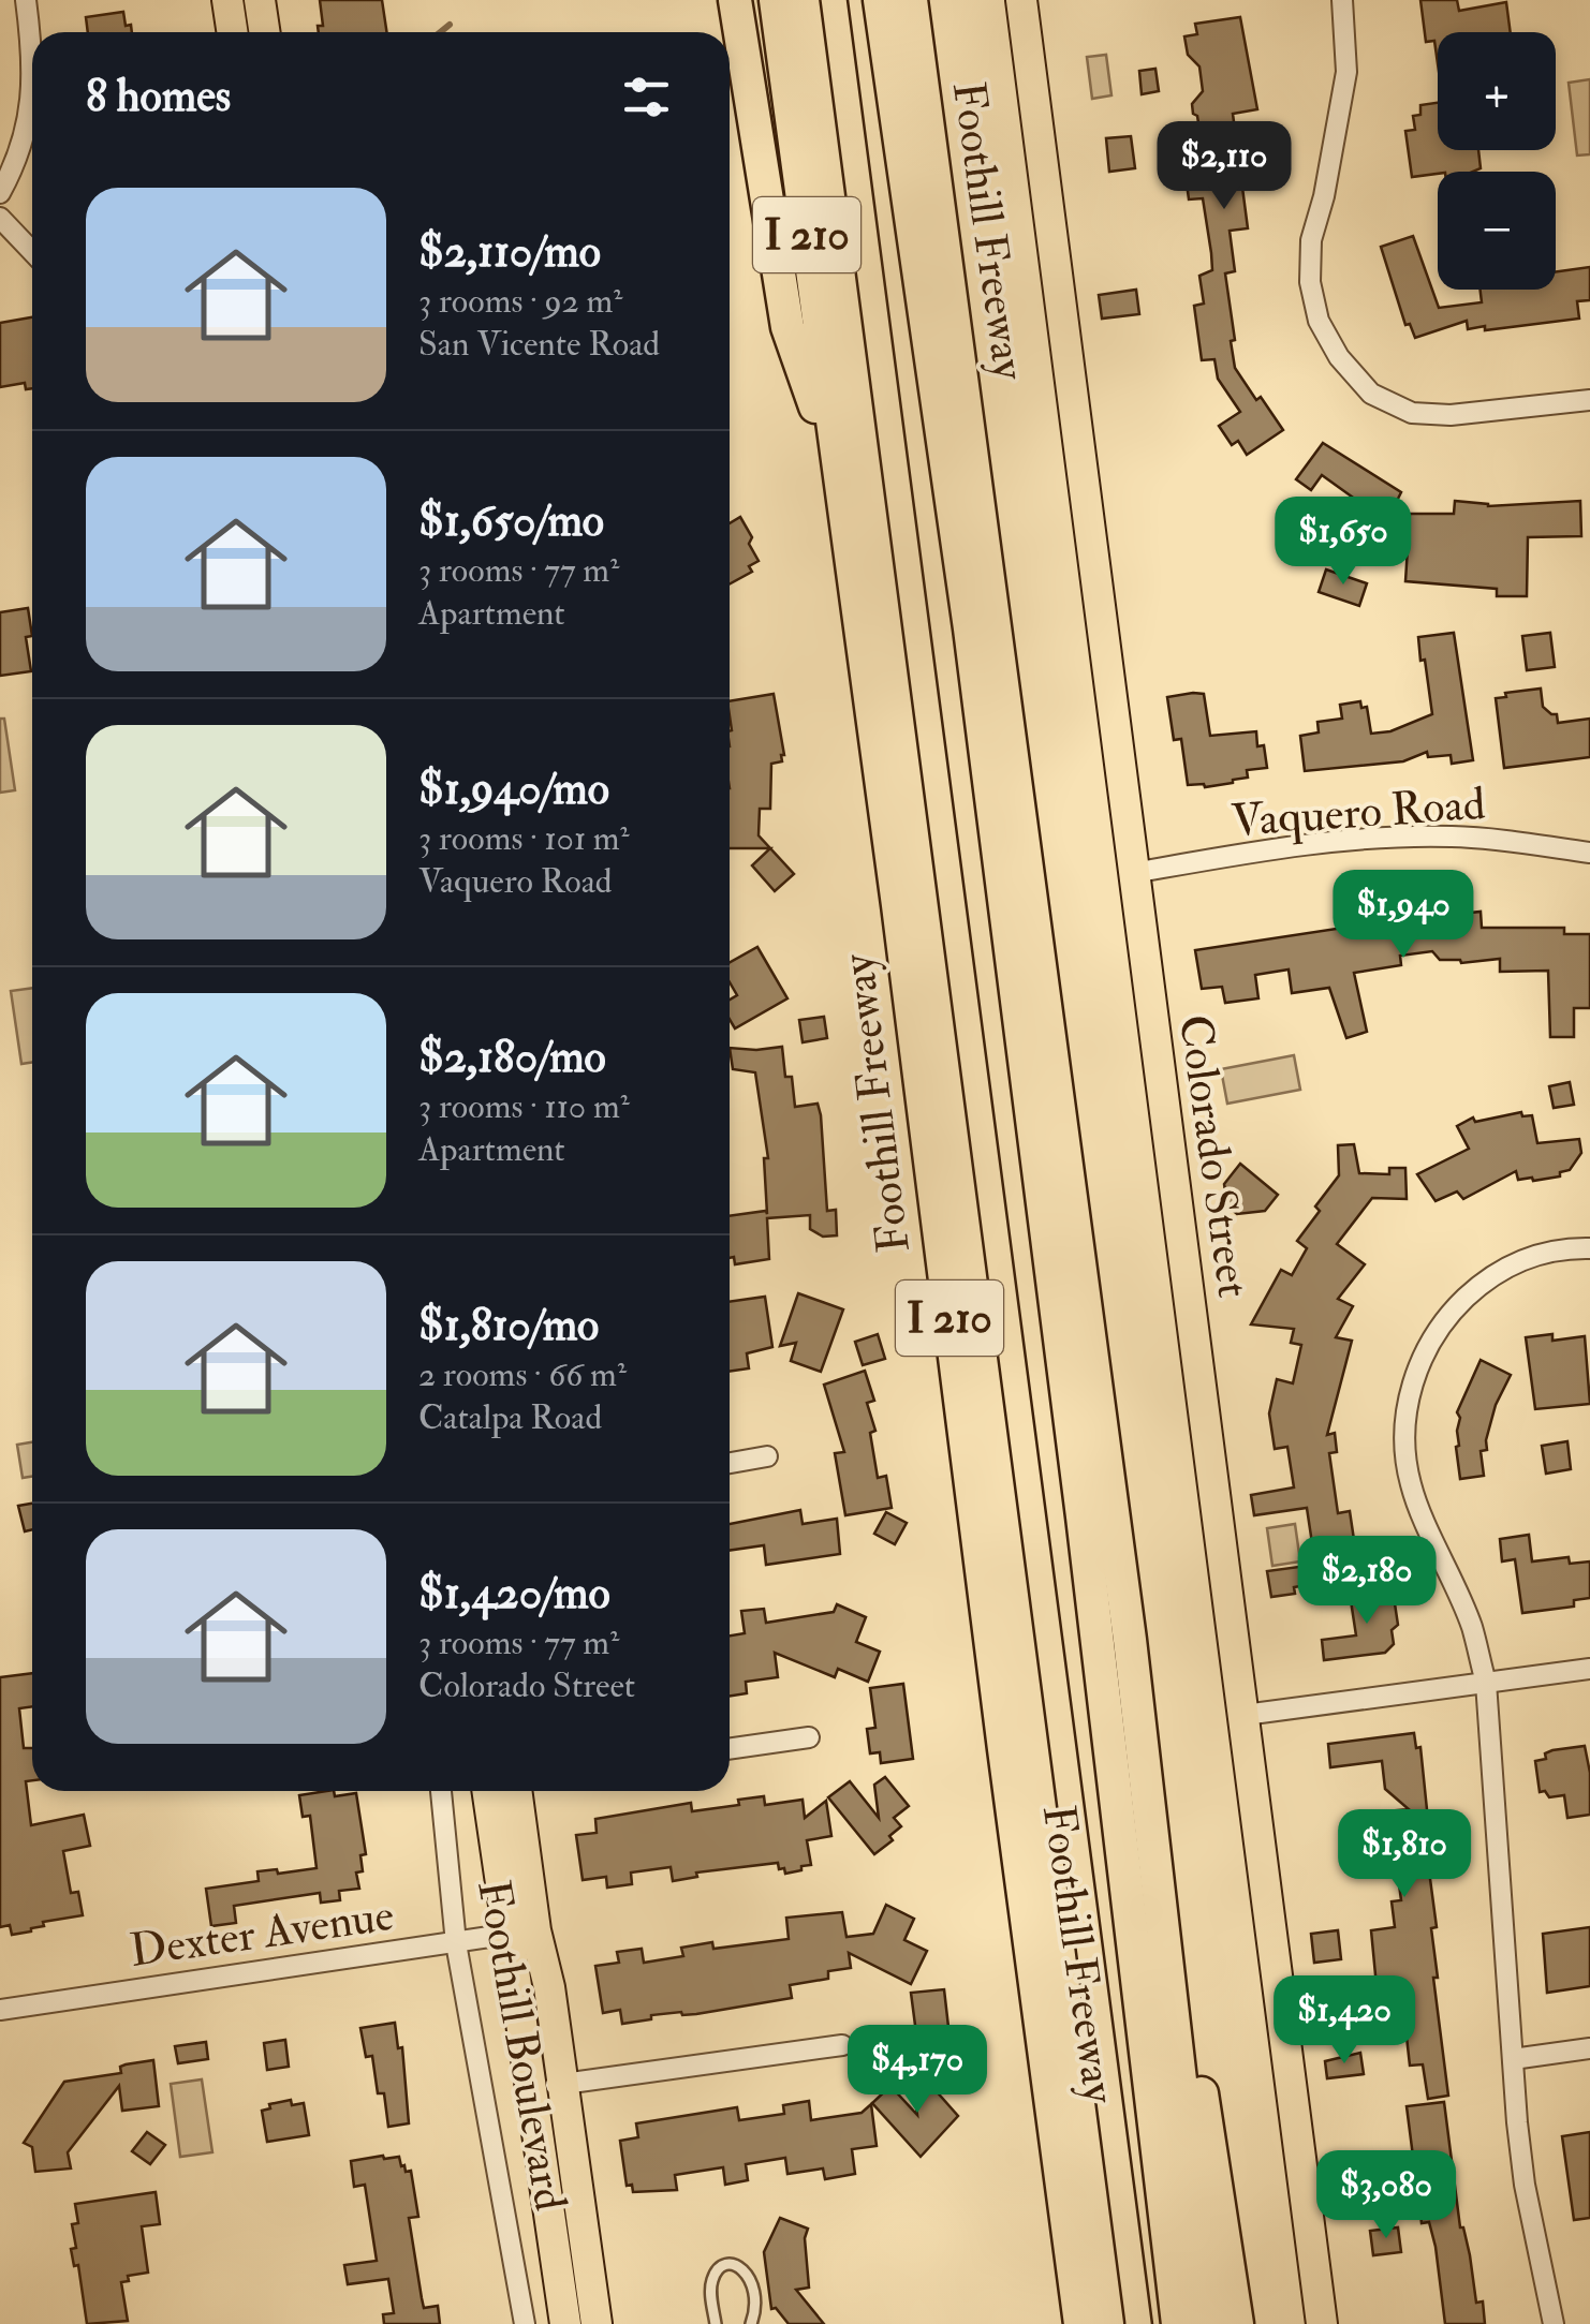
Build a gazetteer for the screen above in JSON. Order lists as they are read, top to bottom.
{
  "streets": {
    "highway": ["Foothill Freeway", "I 210"],
    "main road": ["Colorado Street", "Foothill Boulevard"],
    "street": ["Vaquero Road", "Dexter Avenue"]
  },
  "crossings": [
    ["Vaquero Road", "Colorado Street"],
    ["Dexter Avenue", "Foothill Boulevard"]
  ],
  "page": {
    "map_buttons": ["+", "−"],
    "heading": "8 homes",
    "price": [
      "$2,110",
      "$1,650",
      "$1,940",
      "$2,180",
      "$1,810",
      "$1,420",
      "$4,170",
      "$3,080"
    ],
    "list": [
      {
        "name": "$2,110/mo",
        "note": "3 rooms · 92 m² · San Vicente Road"
      },
      {
        "name": "$1,650/mo",
        "note": "3 rooms · 77 m² · Apartment"
      },
      {
        "name": "$1,940/mo",
        "note": "3 rooms · 101 m² · Vaquero Road"
      },
      {
        "name": "$2,180/mo",
        "note": "3 rooms · 110 m² · Apartment"
      },
      {
        "name": "$1,810/mo",
        "note": "2 rooms · 66 m² · Catalpa Road"
      },
      {
        "name": "$1,420/mo",
        "note": "3 rooms · 77 m² · Colorado Street"
      }
    ]
  }
}
